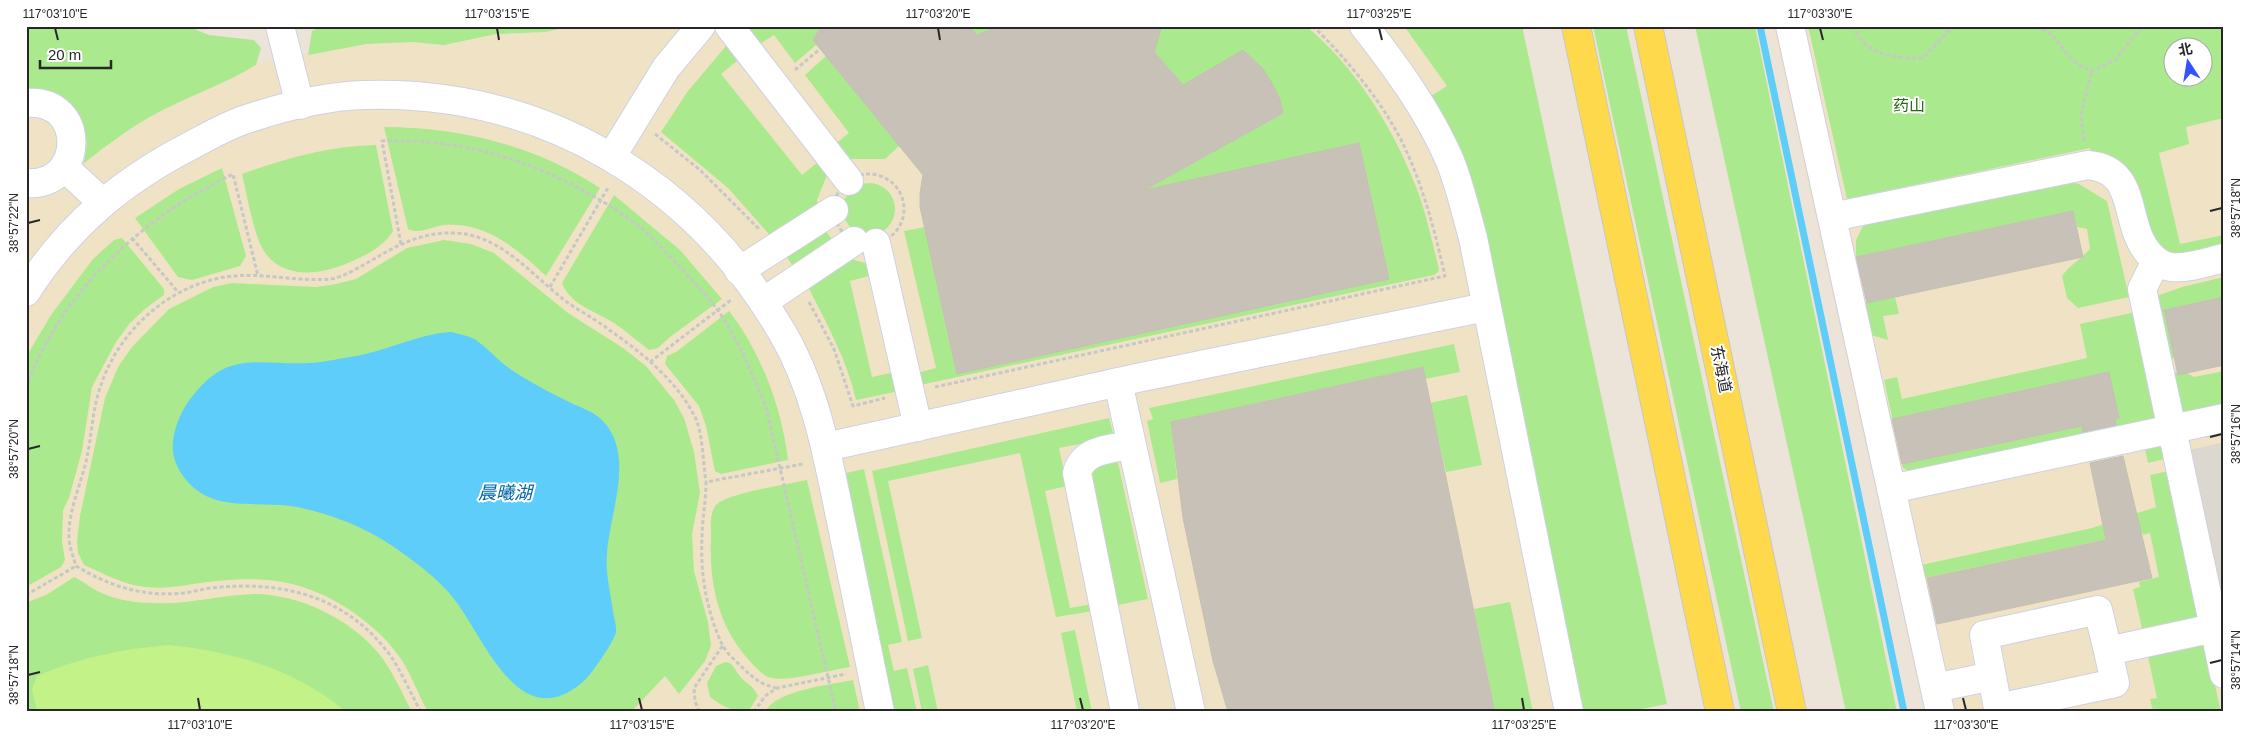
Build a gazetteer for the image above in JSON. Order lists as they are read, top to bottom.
{
  "streets": {
    "main road": ["东海道"]
  },
  "water": ["晨曦湖"],
  "parks": ["药山"],
  "scale_bar": "20 m",
  "north": "top",
  "coordinates": [
    "117°03'10\"E",
    "117°03'15\"E",
    "117°03'20\"E",
    "117°03'25\"E",
    "117°03'30\"E",
    "38°57'18\"N",
    "38°57'22\"N",
    "38°57'16\"N",
    "38°57'20\"N",
    "38°57'14\"N"
  ]
}
